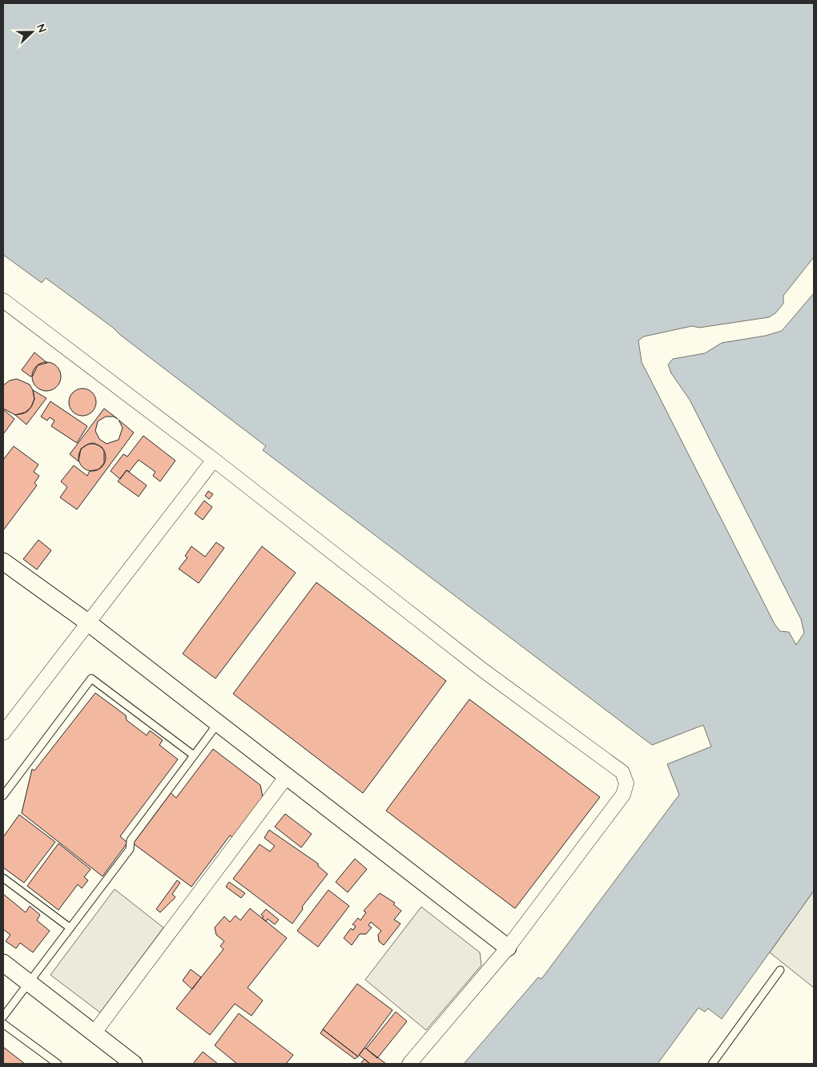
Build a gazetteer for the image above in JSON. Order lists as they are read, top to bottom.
{
  "north": "right"
}
